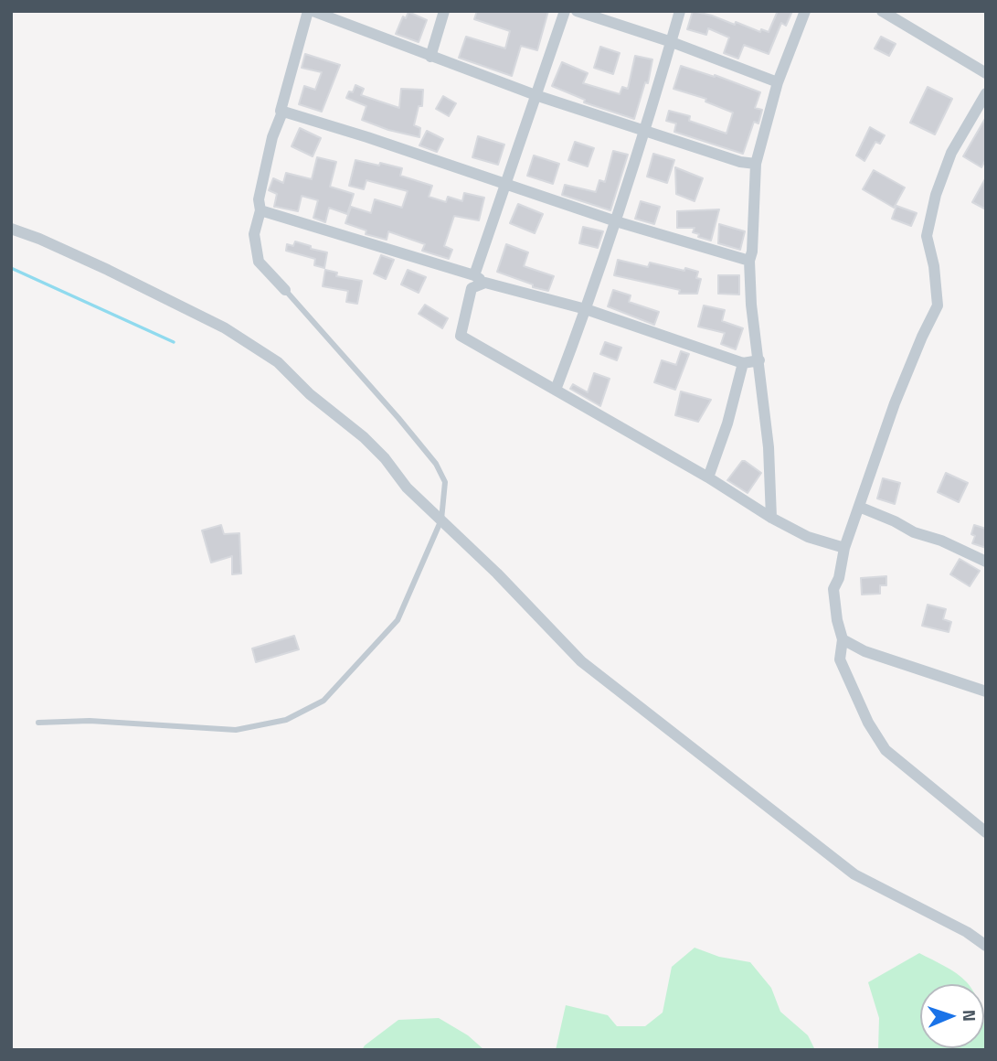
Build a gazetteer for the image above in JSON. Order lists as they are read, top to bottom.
{
  "north": "right"
}
